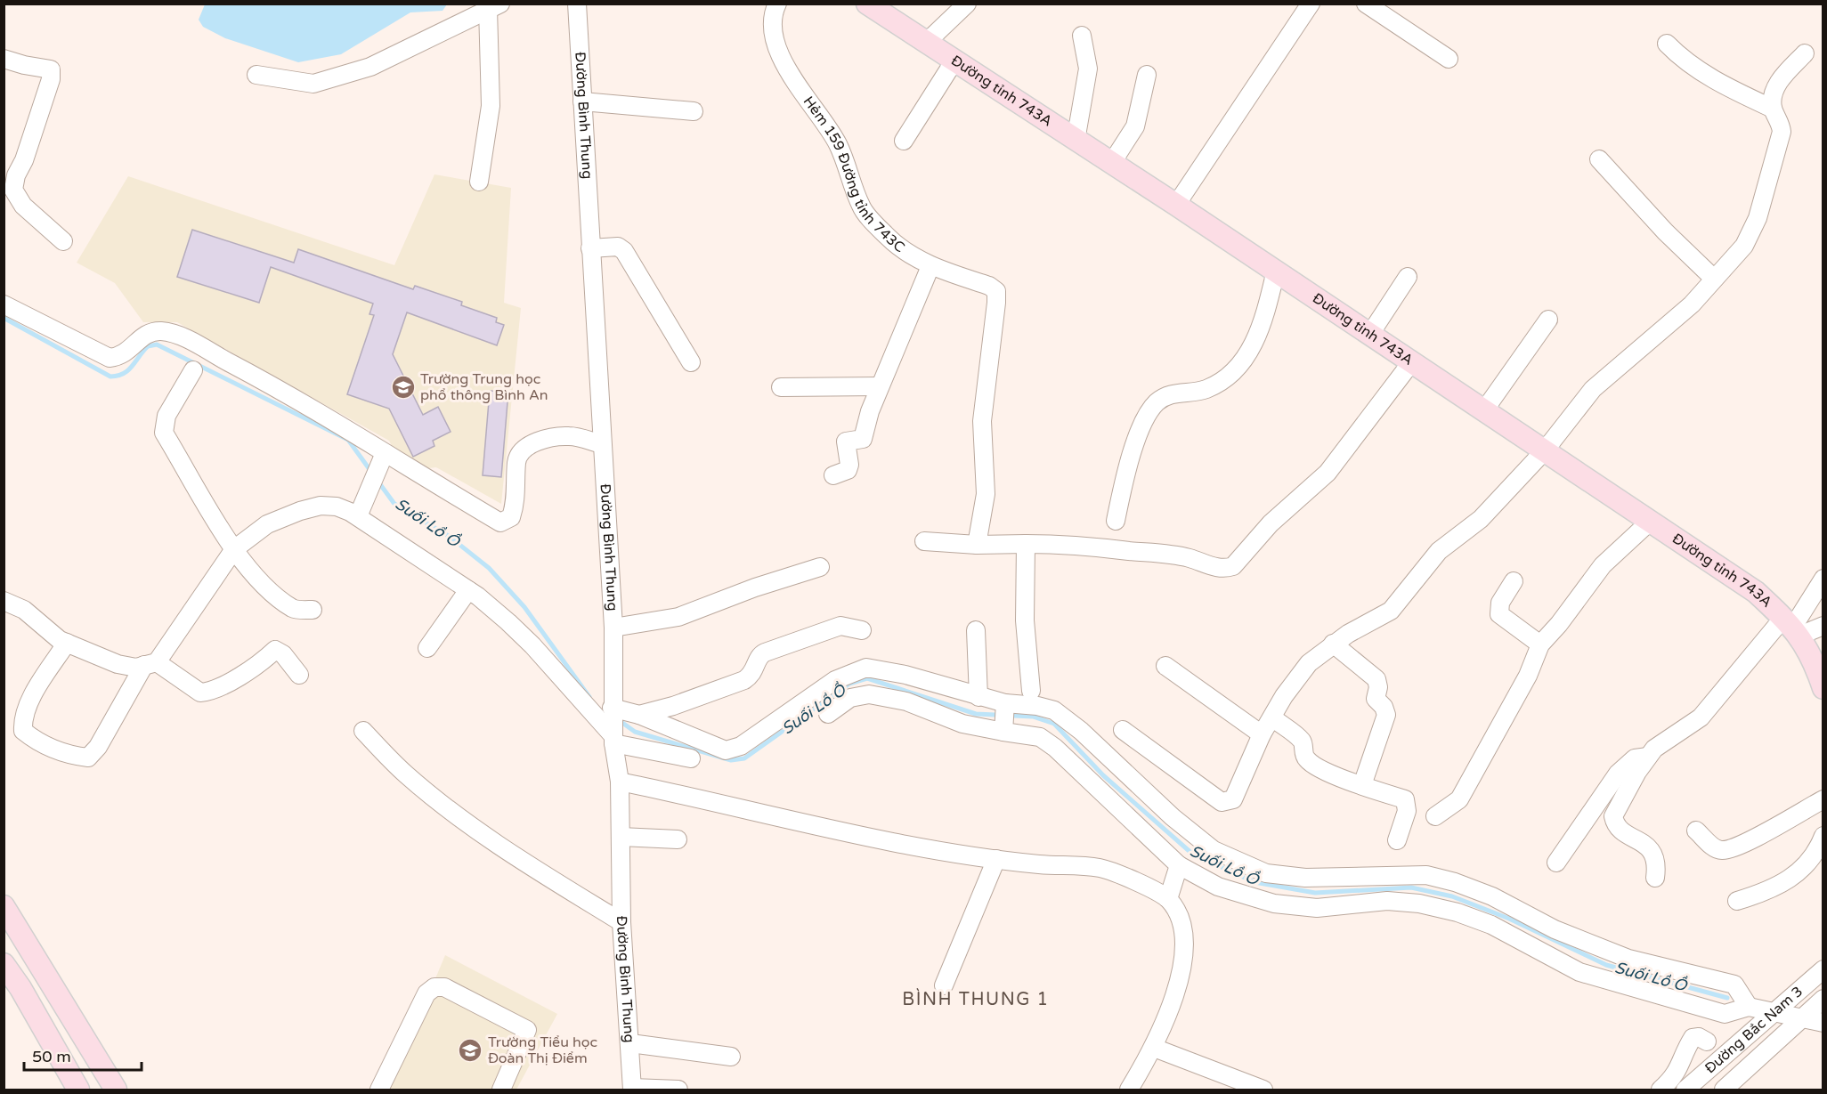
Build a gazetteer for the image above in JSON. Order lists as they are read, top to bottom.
{
  "streets": {
    "main road": ["Đường tỉnh 743A"],
    "street": ["Đường Bình Thung", "Hẻm 159 Đường tỉnh 743C", "Đường Bắc Nam 3"]
  },
  "districts": ["BÌNH THUNG 1"],
  "water": ["Suối Lồ Ồ"],
  "places": {
    "school or university": ["Trường Trung học phổ thông Bình An", "Trường Tiểu học Đoàn Thị Điểm"]
  },
  "scale_bar": "50 m"
}
